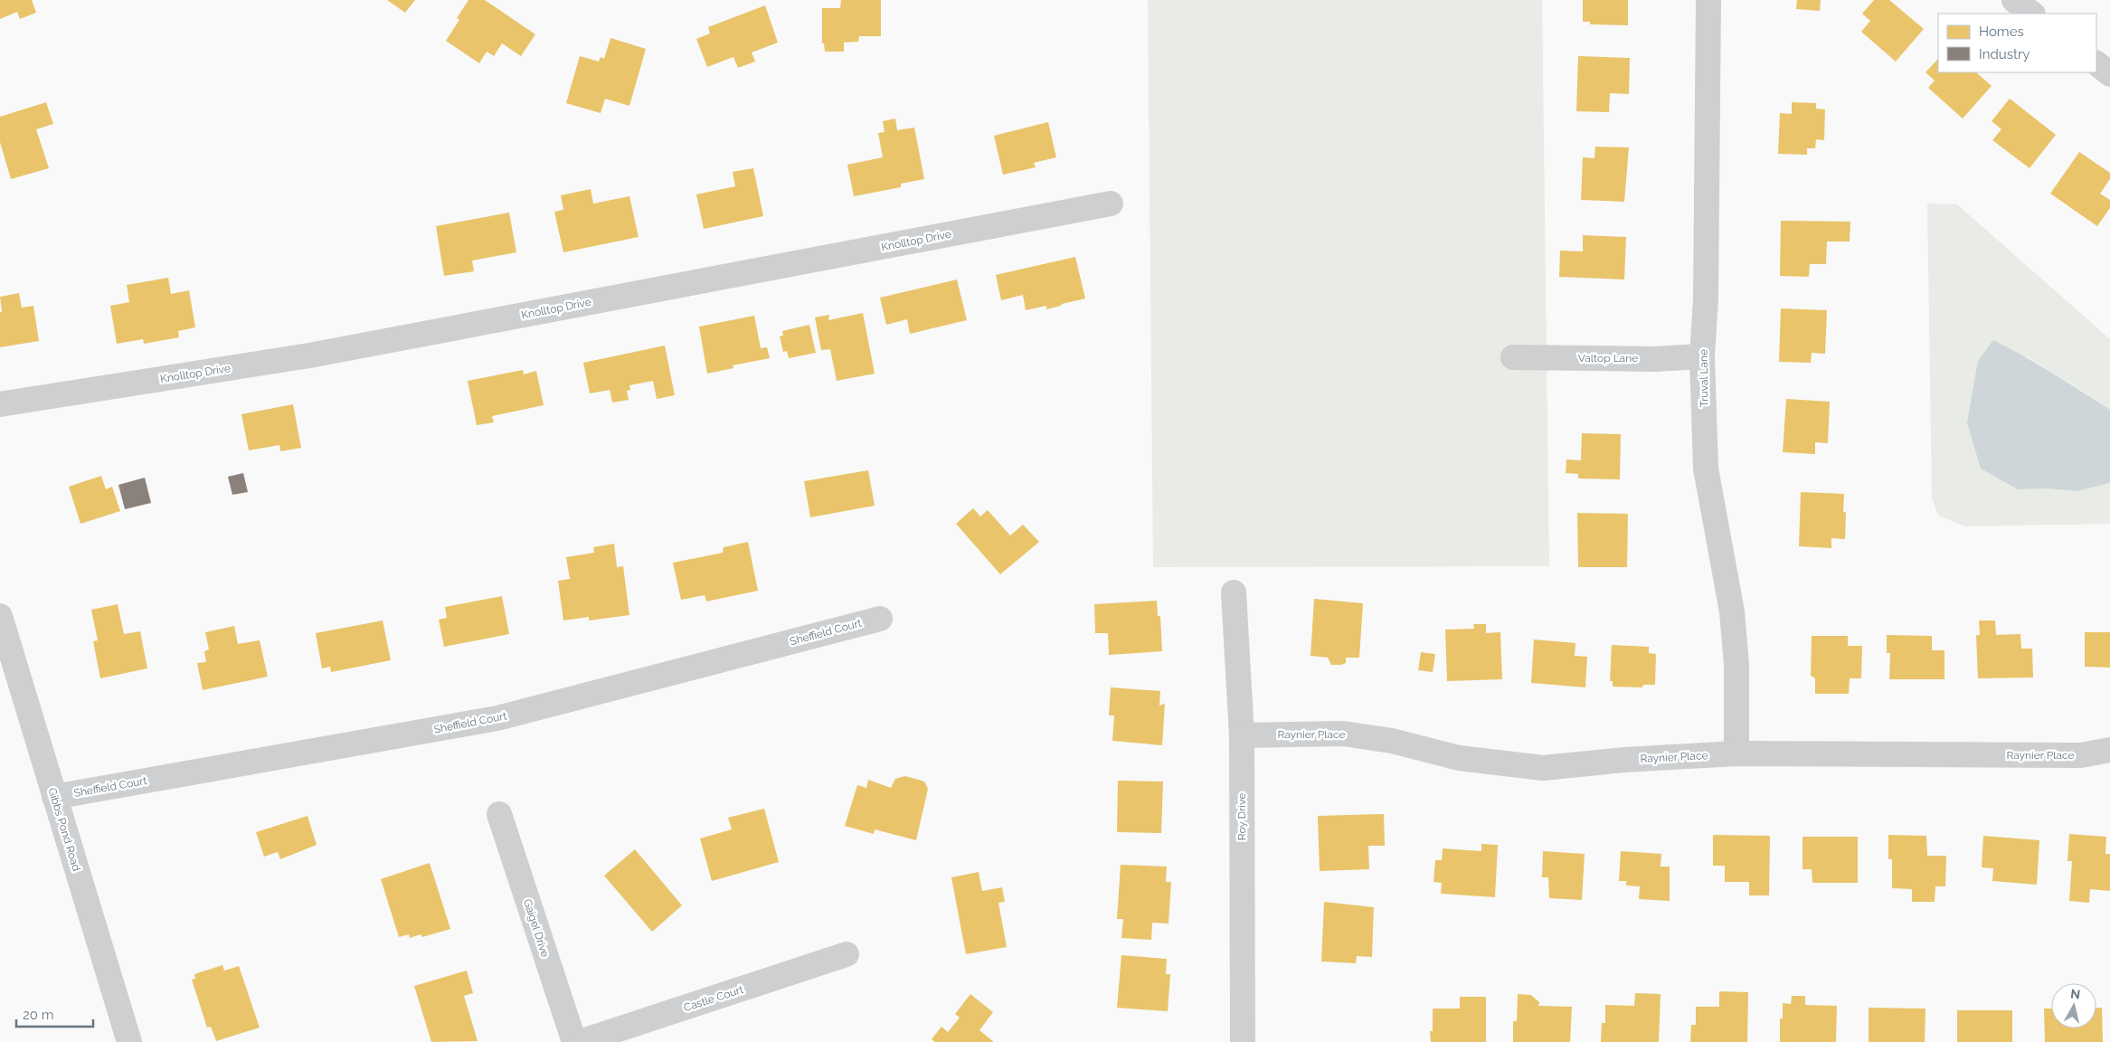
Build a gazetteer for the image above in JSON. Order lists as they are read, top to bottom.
{
  "streets": {
    "street": [
      "Knolltop Drive",
      "Valtop Lane",
      "Truval Lane",
      "Sheffield Court",
      "Raynier Place",
      "Roy Drive",
      "Gibbs Pond Road",
      "Gaigel Drive",
      "Castle Court"
    ]
  },
  "crossings": [
    ["Valtop Lane", "Truval Lane"],
    ["Truval Lane", "Raynier Place"],
    ["Sheffield Court", "Gibbs Pond Road"],
    ["Raynier Place", "Roy Drive"]
  ],
  "legend": ["Homes", "Industry"],
  "scale_bar": "20 m",
  "north": "top"
}
